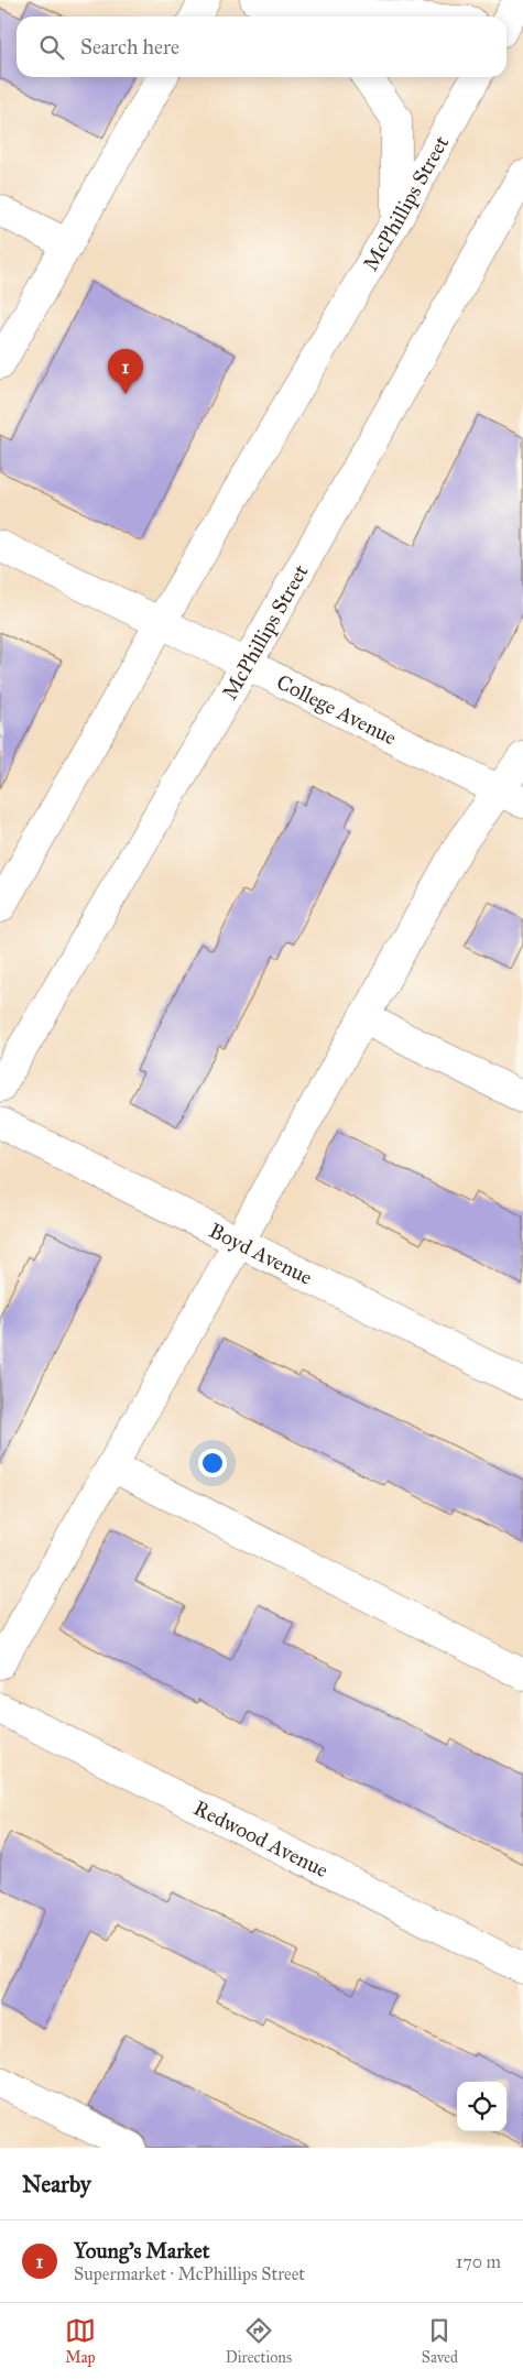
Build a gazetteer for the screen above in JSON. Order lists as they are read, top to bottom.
{
  "streets": {
    "main road": [
      "McPhillips Street",
      "College Avenue",
      "Boyd Avenue",
      "Redwood Avenue"
    ]
  },
  "crossings": [
    ["McPhillips Street", "College Avenue"]
  ],
  "page": {
    "search": "Search here",
    "pins": "1",
    "heading": "Nearby",
    "list": [
      {
        "mark": "1",
        "name": "Young's Market",
        "note": "Supermarket · McPhillips Street",
        "value": "170 m"
      }
    ],
    "nav": ["Map", "Directions", "Saved"]
  }
}
